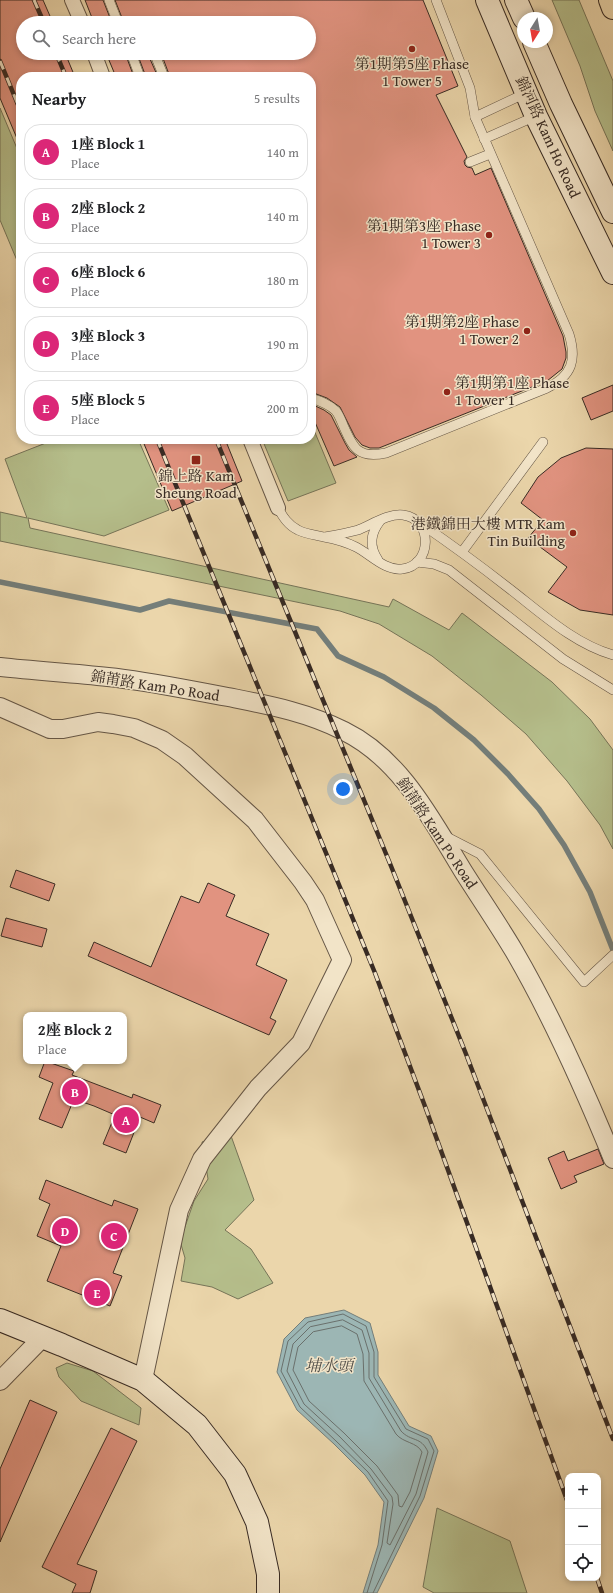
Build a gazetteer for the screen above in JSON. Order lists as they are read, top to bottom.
{
  "streets": {
    "main road": ["錦河路 Kam Ho Road"],
    "street": ["錦莆路 Kam Po Road"]
  },
  "water": ["埔水頭"],
  "places": {
    "other": [
      "第1期第5座 Phase 1 Tower 5",
      "第1期第3座 Phase 1 Tower 3",
      "第1期第2座 Phase 1 Tower 2",
      "第1期第1座 Phase 1 Tower 1",
      "港鐵錦田大樓 MTR Kam Tin Building"
    ],
    "transit": ["錦上路 Kam Sheung Road"]
  },
  "north": "bottom",
  "page": {
    "search": "Search here",
    "heading": ["Nearby", "5 results"],
    "list": [
      {
        "mark": "A",
        "name": "1座 Block 1",
        "note": "Place",
        "value": "140 m"
      },
      {
        "mark": "B",
        "name": "2座 Block 2",
        "note": "Place",
        "value": "140 m"
      },
      {
        "mark": "C",
        "name": "6座 Block 6",
        "note": "Place",
        "value": "180 m"
      },
      {
        "mark": "D",
        "name": "3座 Block 3",
        "note": "Place",
        "value": "190 m"
      },
      {
        "mark": "E",
        "name": "5座 Block 5",
        "note": "Place",
        "value": "200 m"
      }
    ],
    "popup": ["2座 Block 2", "Place"],
    "pins": [
      "B",
      "A",
      "D",
      "C",
      "E"
    ],
    "map_buttons": ["+", "−"]
  }
}
